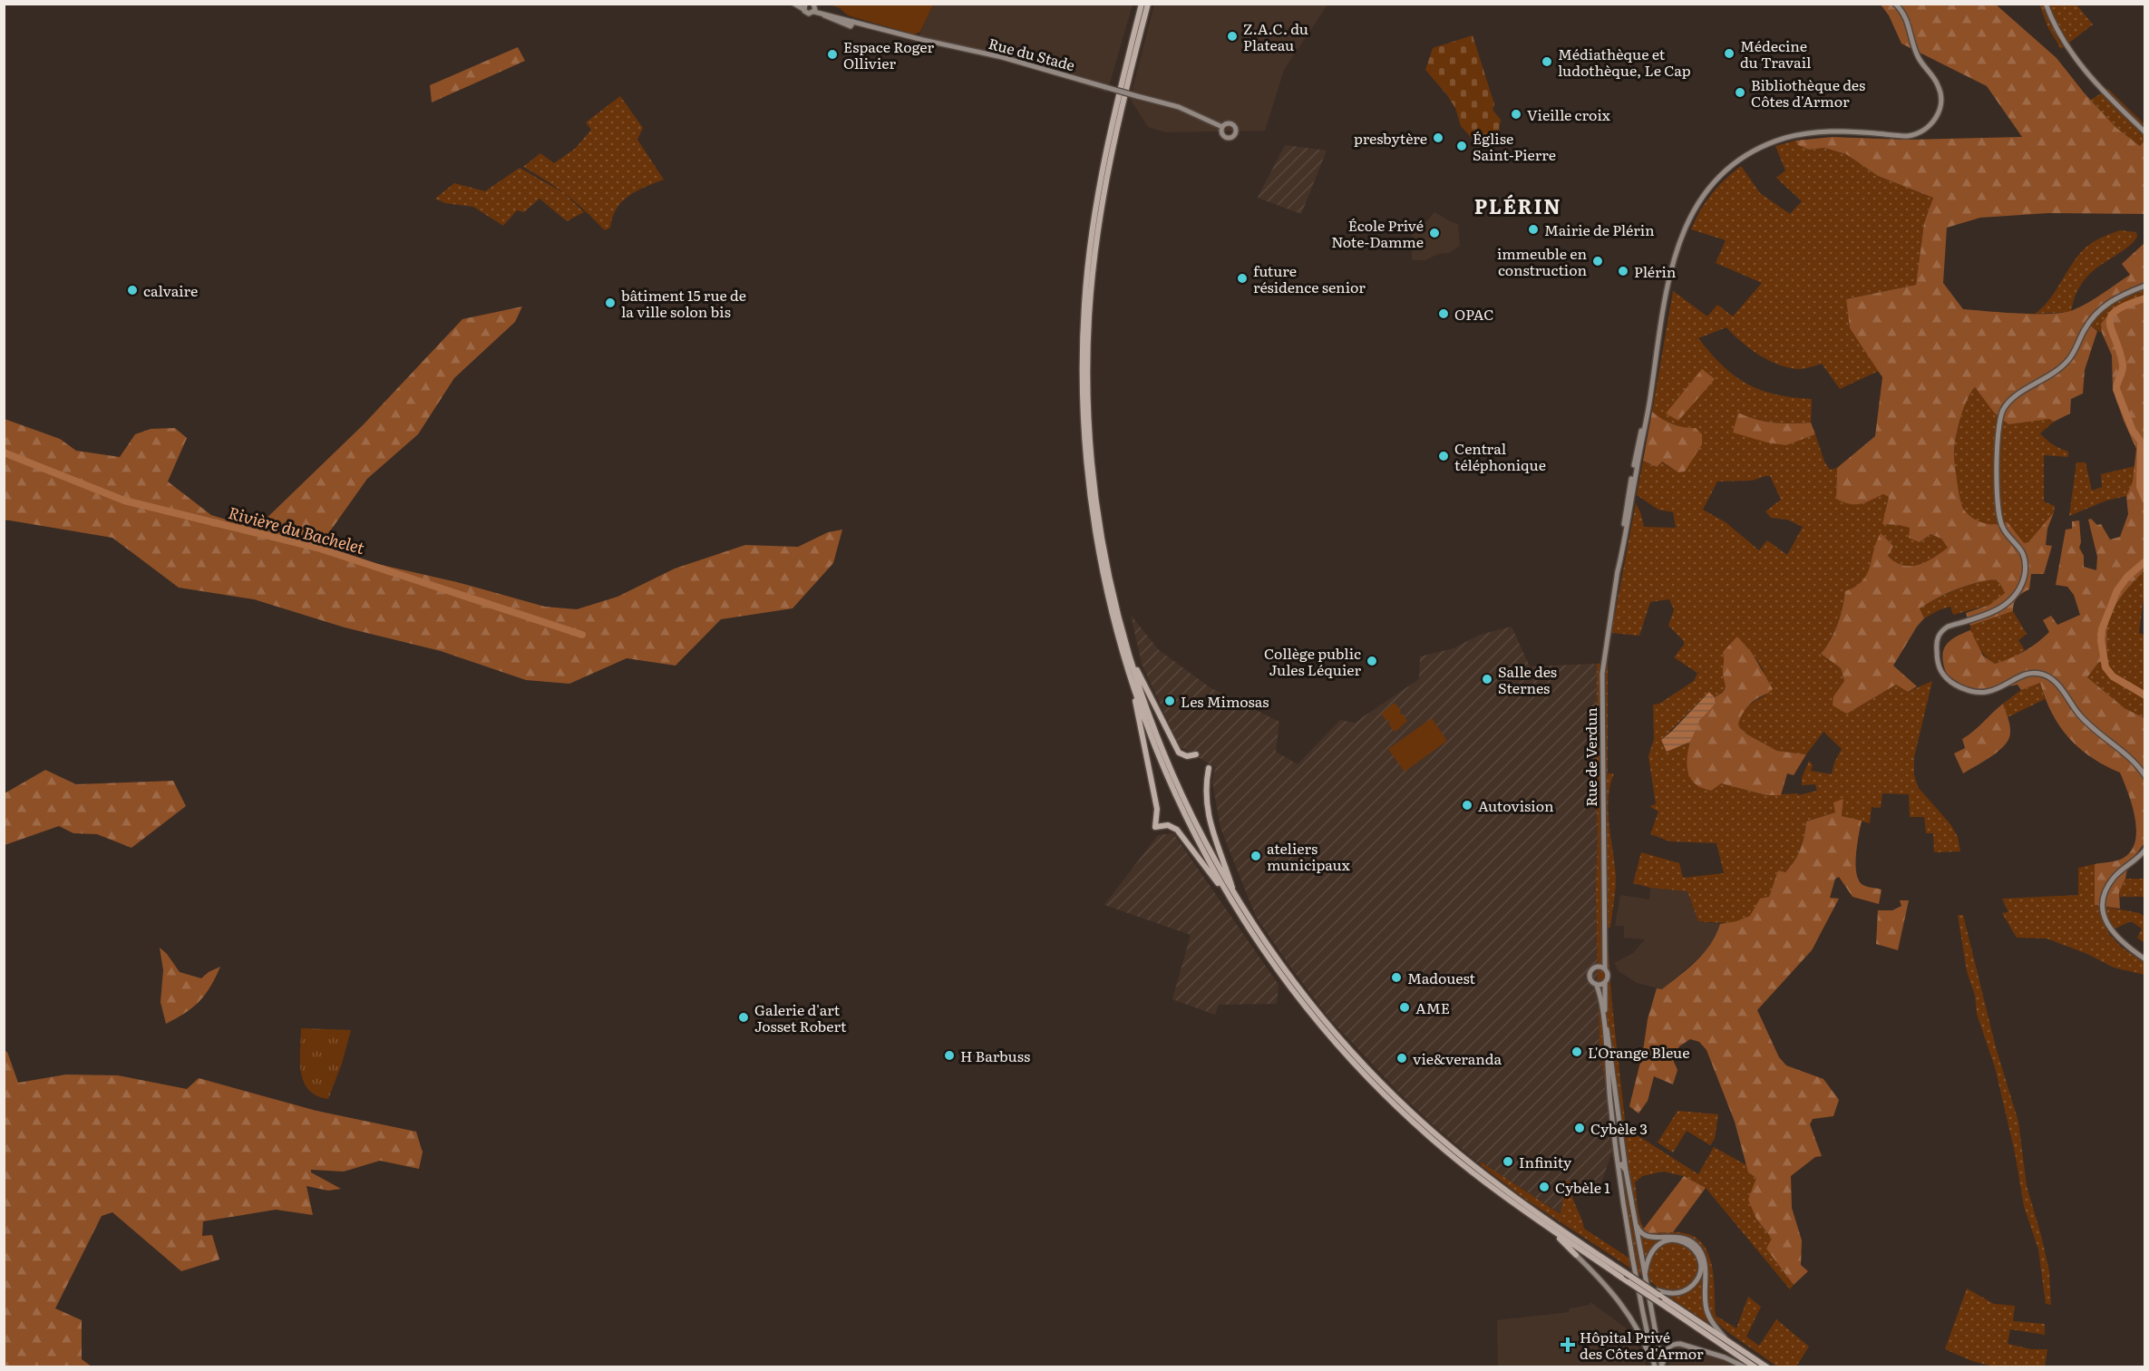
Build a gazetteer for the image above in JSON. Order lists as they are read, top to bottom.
{
  "streets": {
    "main road": ["Rue du Stade", "Rue de Verdun"]
  },
  "districts": ["PLÉRIN"],
  "water": ["Rivière du Bachelet"],
  "places": {
    "other": [
      "Z.A.C. du Plateau",
      "Médecine du Travail",
      "Espace Roger Ollivier",
      "Médiathèque et ludothèque, Le Cap",
      "Bibliothèque des Côtes d'Armor",
      "Vieille croix",
      "presbytère",
      "Église Saint-Pierre",
      "Mairie de Plérin",
      "École Privé Note-Damme",
      "immeuble en construction",
      "Plérin",
      "future résidence senior",
      "calvaire",
      "bâtiment 15 rue de la ville solon bis",
      "OPAC",
      "Central téléphonique",
      "Collège public Jules Léquier",
      "Salle des Sternes",
      "Les Mimosas",
      "Autovision",
      "ateliers municipaux",
      "Madouest",
      "AME",
      "Galerie d'art Josset Robert",
      "L'Orange Bleue",
      "H Barbuss",
      "vie&veranda",
      "Cybèle 3",
      "Infinity",
      "Cybèle 1"
    ],
    "health": ["Hôpital Privé des Côtes d'Armor"]
  }
}
